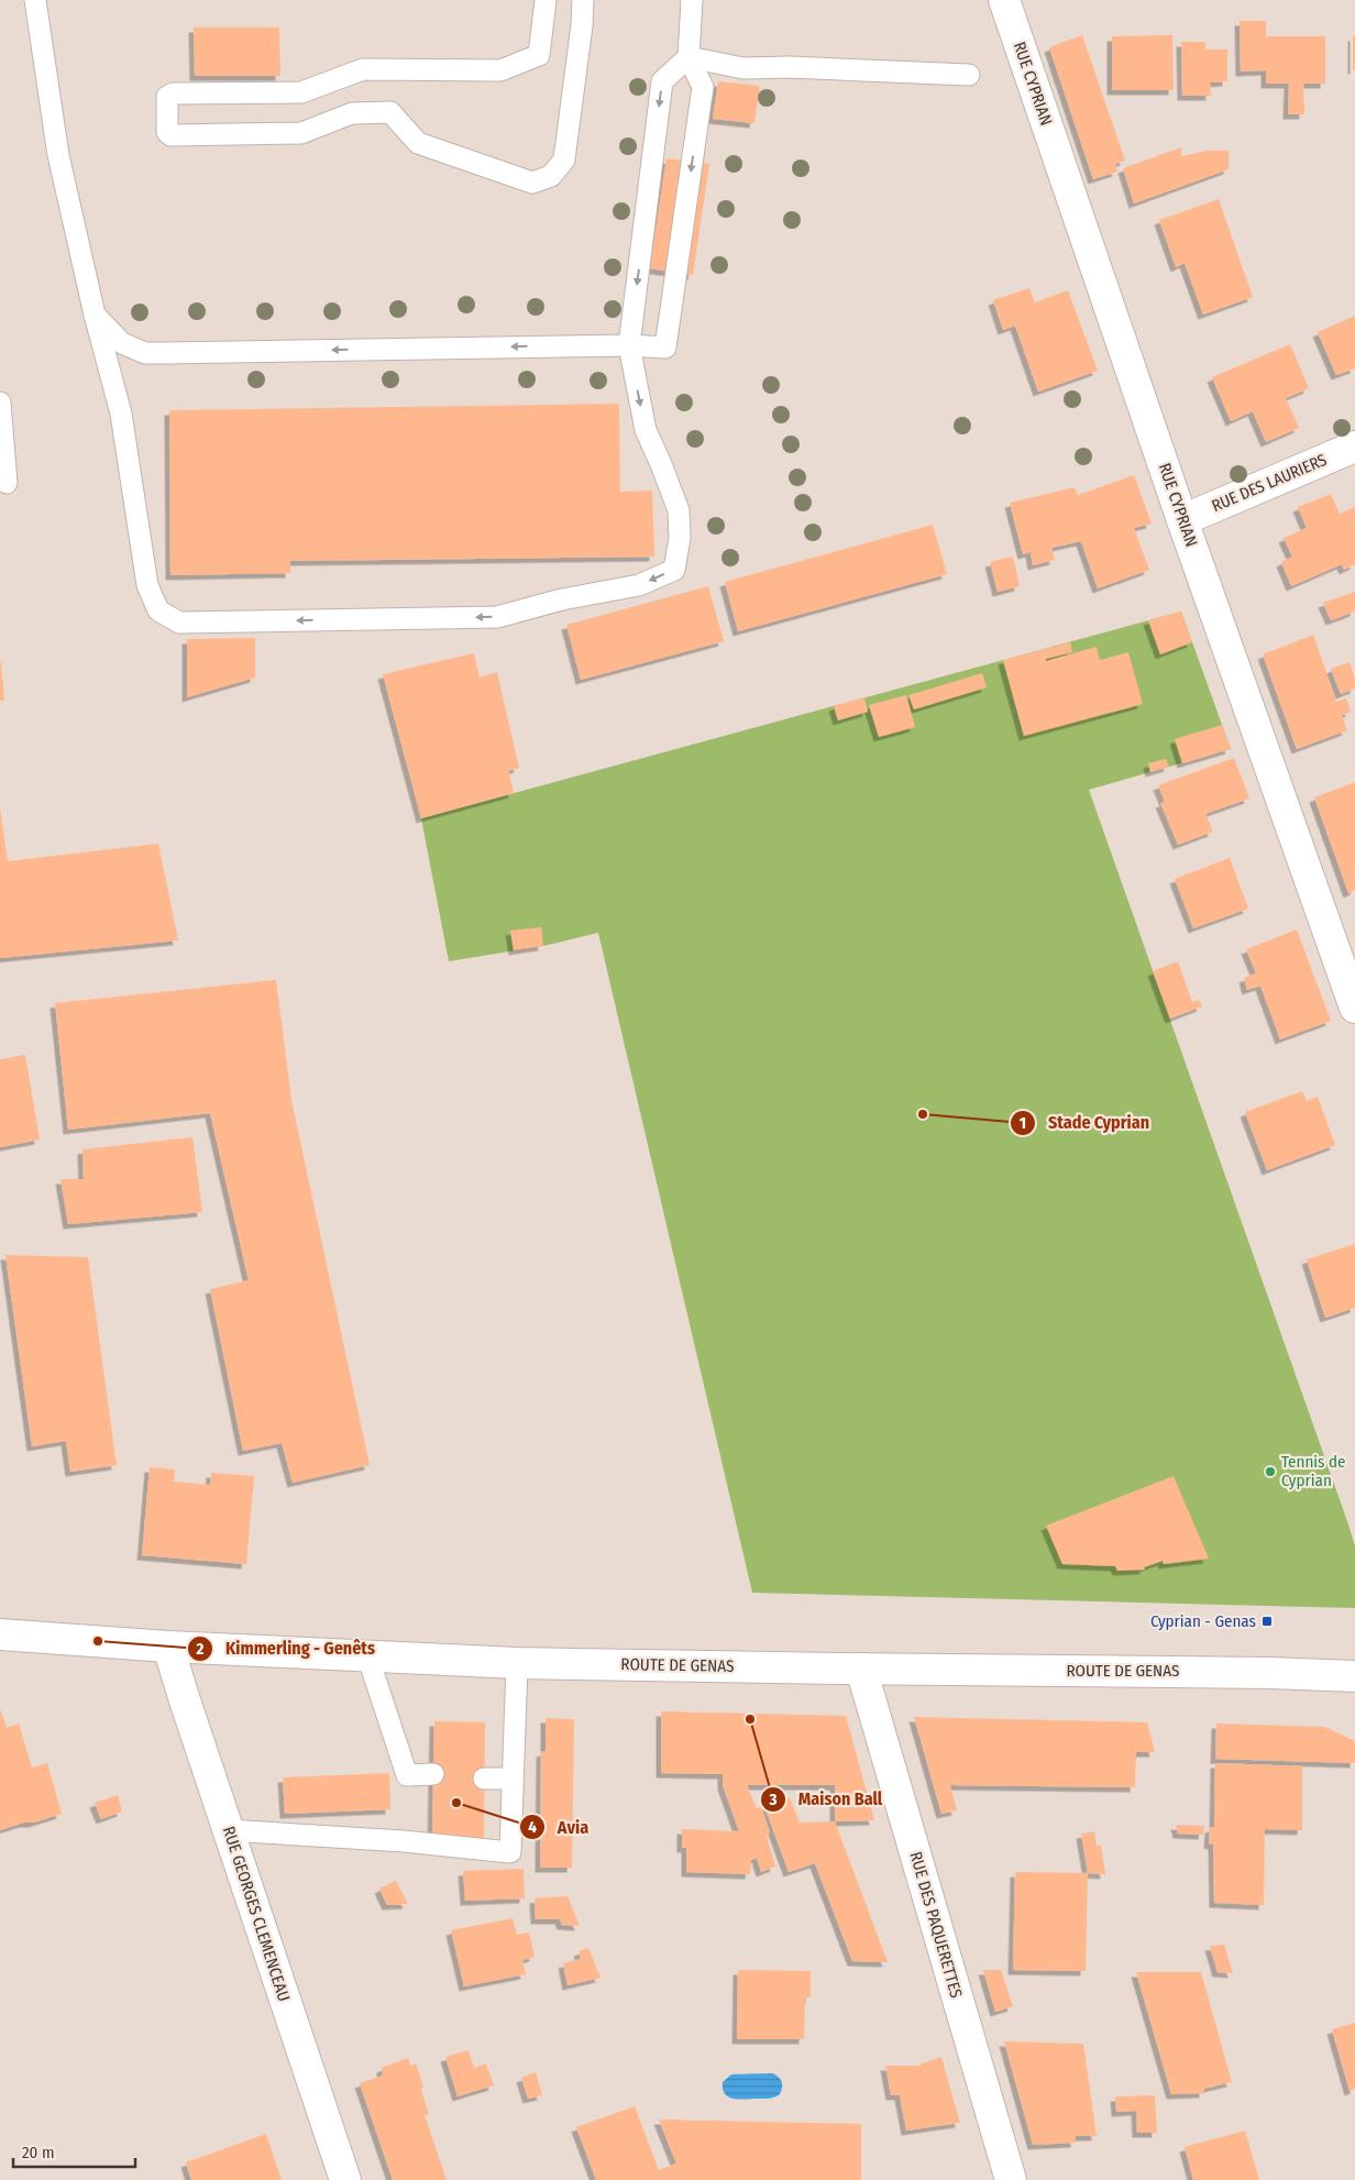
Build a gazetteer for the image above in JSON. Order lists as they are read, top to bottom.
{
  "streets": {
    "street": [
      "RUE CYPRIAN",
      "RUE DES LAURIERS",
      "ROUTE DE GENAS",
      "RUE GEORGES CLEMENCEAU",
      "RUE DES PAQUERETTES"
    ]
  },
  "crossings": [
    ["RUE CYPRIAN", "RUE DES LAURIERS"],
    ["ROUTE DE GENAS", "RUE GEORGES CLEMENCEAU"],
    ["ROUTE DE GENAS", "RUE DES PAQUERETTES"]
  ],
  "places": {
    "other": [
      "Stade Cyprian",
      "Tennis de Cyprian",
      "Kimmerling - Genêts",
      "Maison Ball",
      "Avia"
    ],
    "transit": ["Cyprian - Genas"]
  },
  "scale_bar": "20 m"
}
